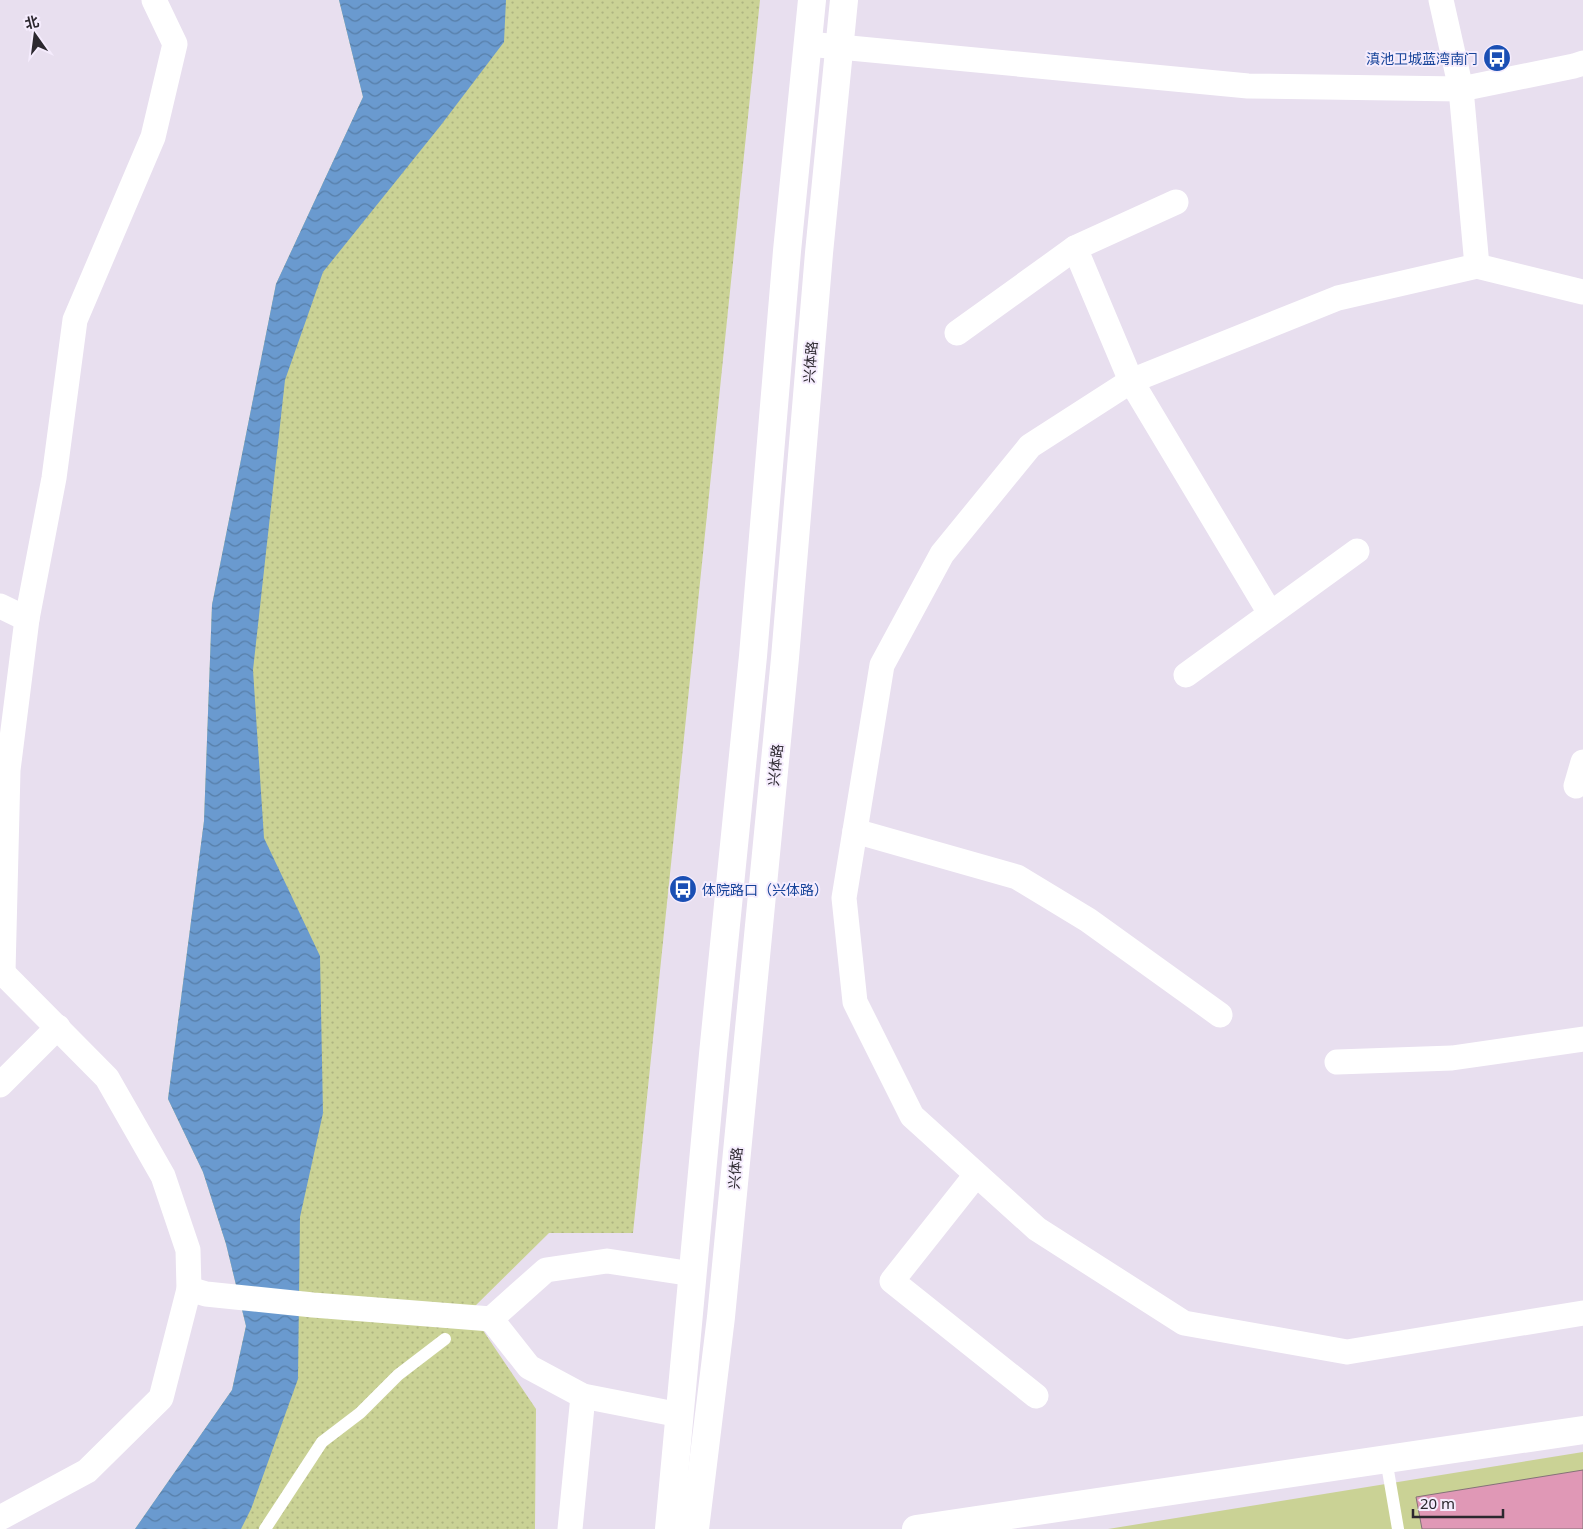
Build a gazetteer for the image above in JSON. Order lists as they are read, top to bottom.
{
  "streets": {
    "street": ["兴体路"]
  },
  "places": {
    "bus stop": ["滇池卫城蓝湾南门", "体院路口（兴体路）"]
  },
  "scale_bar": "20 m",
  "north": "top"
}
